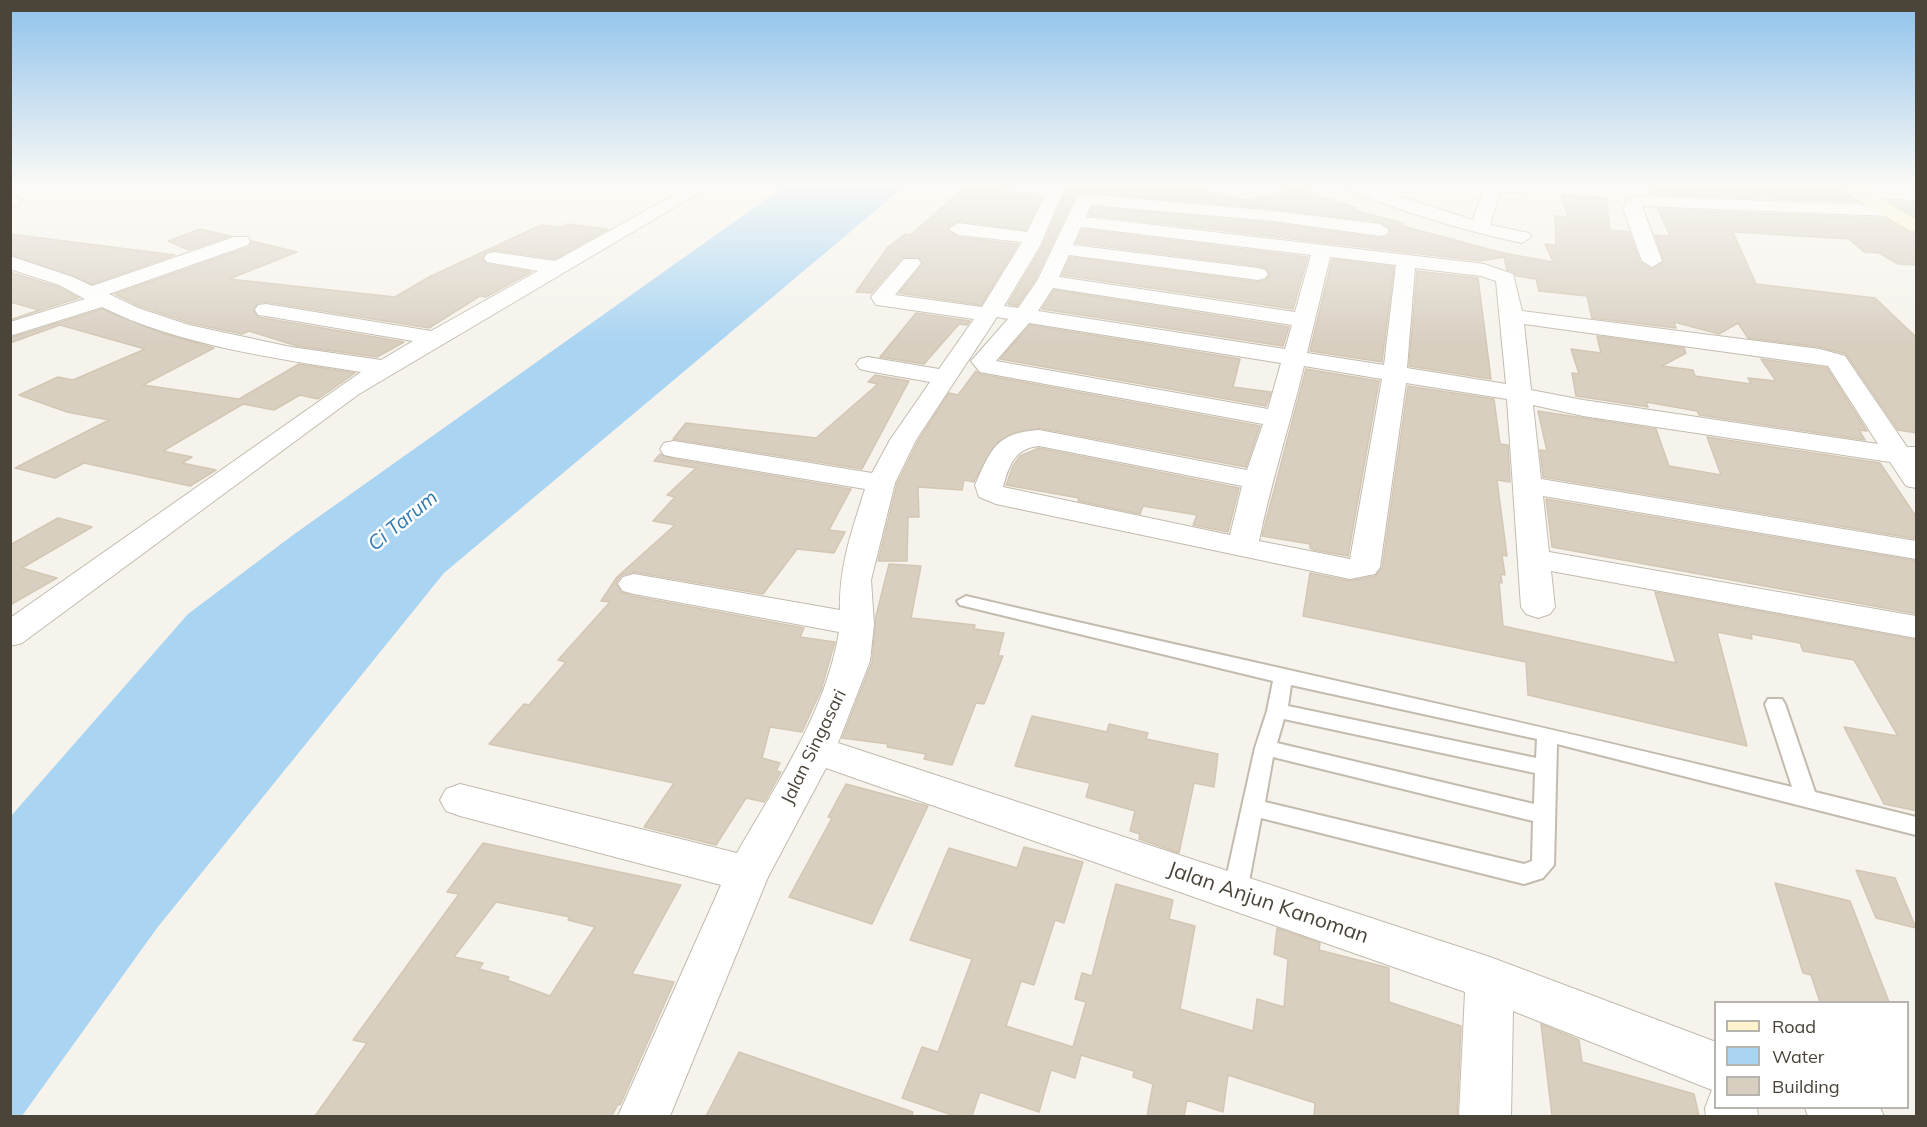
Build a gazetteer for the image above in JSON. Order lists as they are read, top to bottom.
{
  "streets": {
    "street": ["Jalan Singasari", "Jalan Anjun Kanoman"]
  },
  "crossings": [
    ["Jalan Singasari", "Jalan Anjun Kanoman"]
  ],
  "water": ["Ci Tarum"],
  "legend": ["Road", "Water", "Building"]
}
